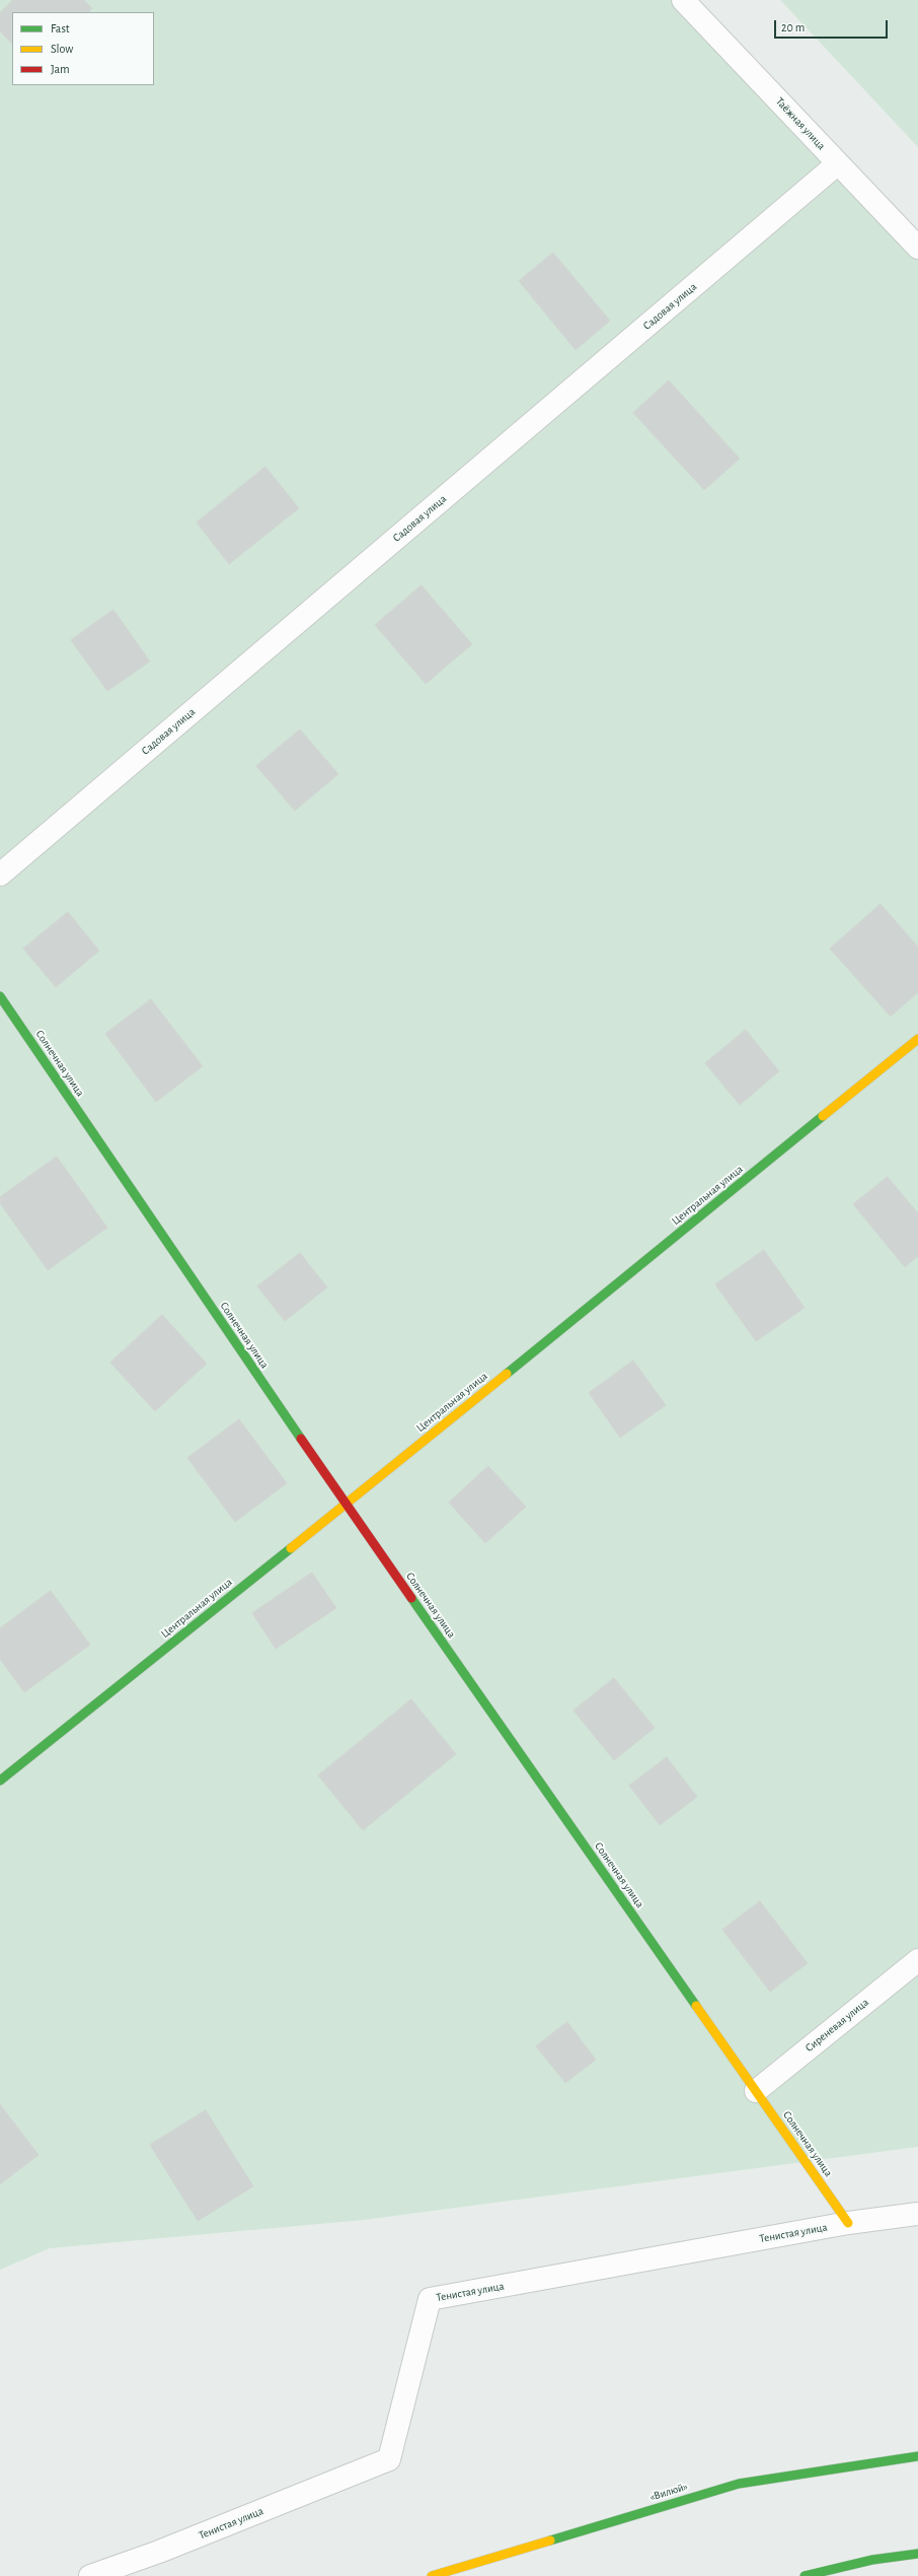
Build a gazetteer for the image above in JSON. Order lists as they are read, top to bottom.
{
  "streets": {
    "main road": ["Солнечная улица", "Центральная улица", "«Вилюй»"],
    "street": [
      "Таёжная улица",
      "Садовая улица",
      "Сиреневая улица",
      "Тенистая улица"
    ]
  },
  "crossings": [
    ["Таёжная улица", "Садовая улица"],
    ["Солнечная улица", "Центральная улица"],
    ["Солнечная улица", "Сиреневая улица"],
    ["Солнечная улица", "Тенистая улица"]
  ],
  "legend": ["Fast", "Slow", "Jam"],
  "scale_bar": "20 m"
}
